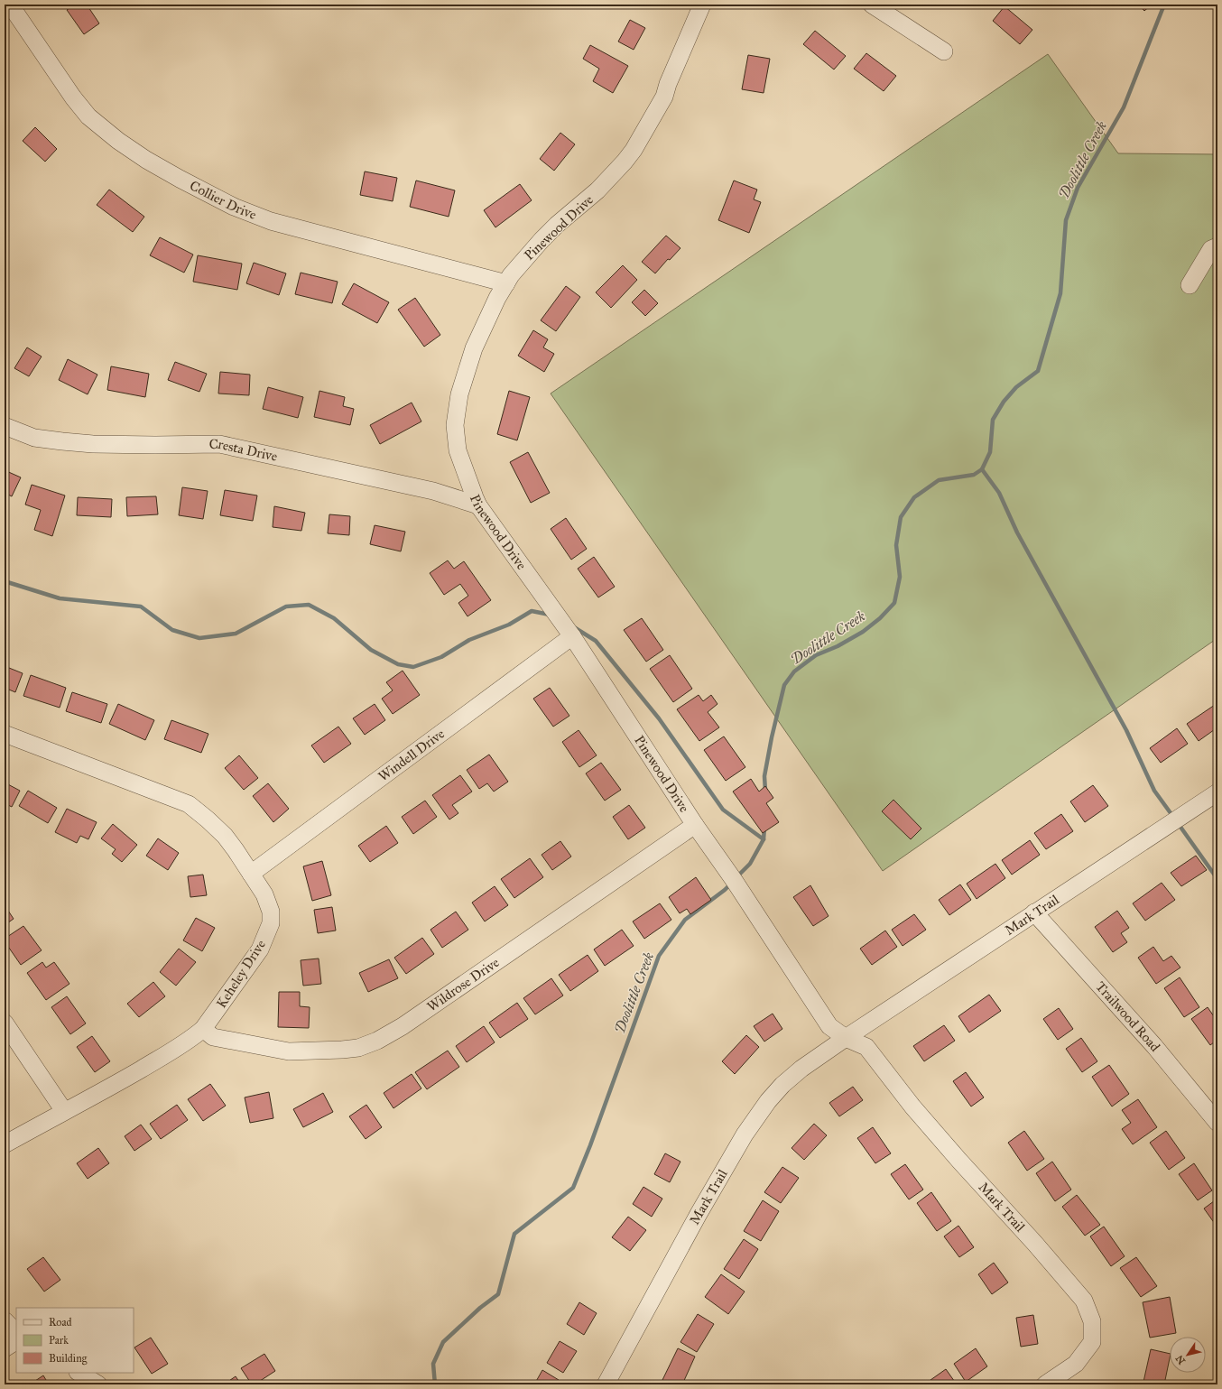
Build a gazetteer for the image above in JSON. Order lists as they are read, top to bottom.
{
  "streets": {
    "street": [
      "Collier Drive",
      "Pinewood Drive",
      "Cresta Drive",
      "Windell Drive",
      "Mark Trail",
      "Keheley Drive",
      "Wildrose Drive",
      "Trailwood Road"
    ]
  },
  "crossings": [
    ["Collier Drive", "Pinewood Drive"],
    ["Pinewood Drive", "Cresta Drive"],
    ["Pinewood Drive", "Windell Drive"],
    ["Pinewood Drive", "Mark Trail"],
    ["Pinewood Drive", "Wildrose Drive"],
    ["Windell Drive", "Keheley Drive"],
    ["Mark Trail", "Trailwood Road"],
    ["Keheley Drive", "Wildrose Drive"]
  ],
  "water": ["Doolittle Creek"],
  "legend": ["Road", "Park", "Building"],
  "north": "bottom left"
}
